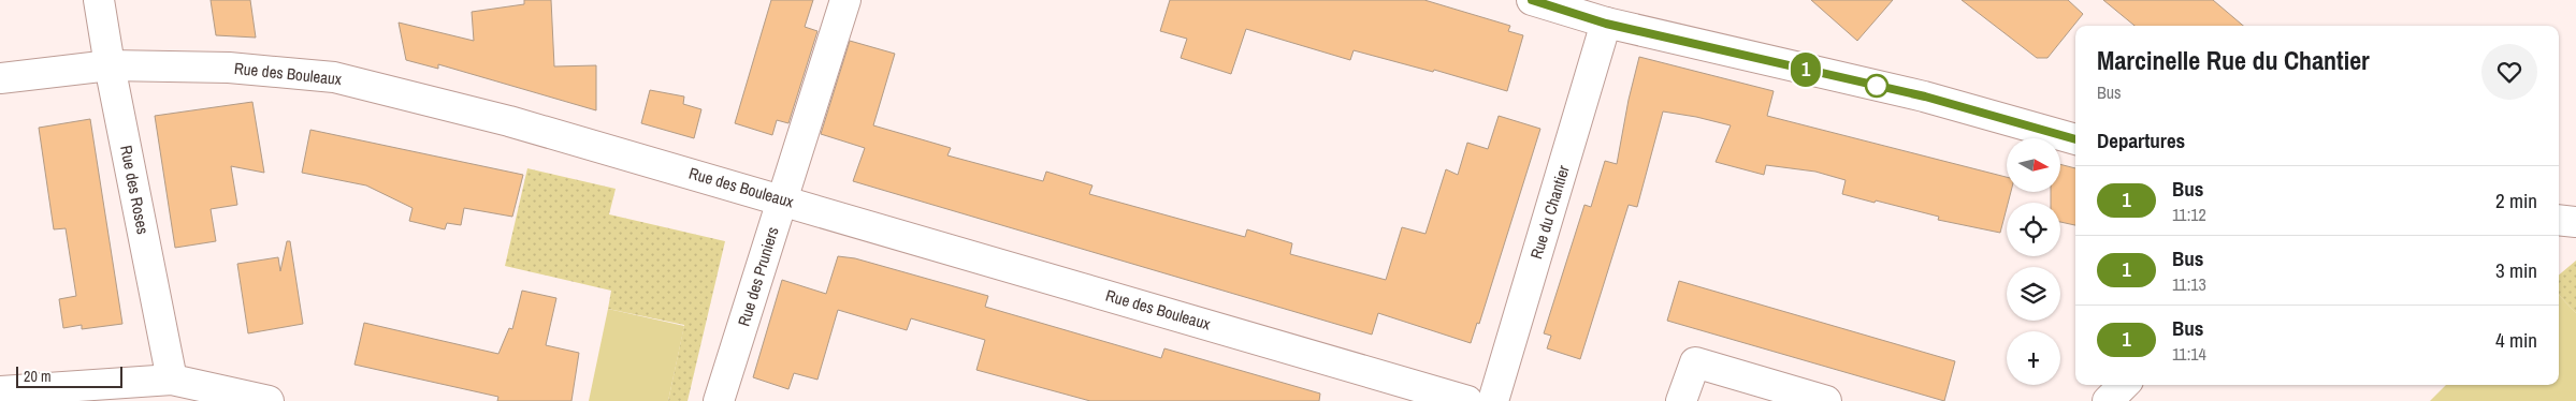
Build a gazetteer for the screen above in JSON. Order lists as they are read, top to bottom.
{
  "streets": {
    "street": [
      "Rue des Bouleaux",
      "Rue des Roses",
      "Rue du Chantier",
      "Rue des Pruniers"
    ]
  },
  "crossings": [
    ["Rue des Bouleaux", "Rue des Roses"],
    ["Rue des Bouleaux", "Rue des Pruniers"]
  ],
  "lines": ["bus line 1"],
  "scale_bar": "20 m",
  "north": "right",
  "page": {
    "on_map": "1",
    "heading": [
      ["Marcinelle Rue du Chantier", "Bus"],
      "Departures"
    ],
    "map_buttons": "+",
    "list": [
      {
        "mark": "1",
        "name": "Bus",
        "note": "11:12",
        "value": "2 min"
      },
      {
        "mark": "1",
        "name": "Bus",
        "note": "11:13",
        "value": "3 min"
      },
      {
        "mark": "1",
        "name": "Bus",
        "note": "11:14",
        "value": "4 min"
      }
    ],
    "scale": "20 m"
  }
}
